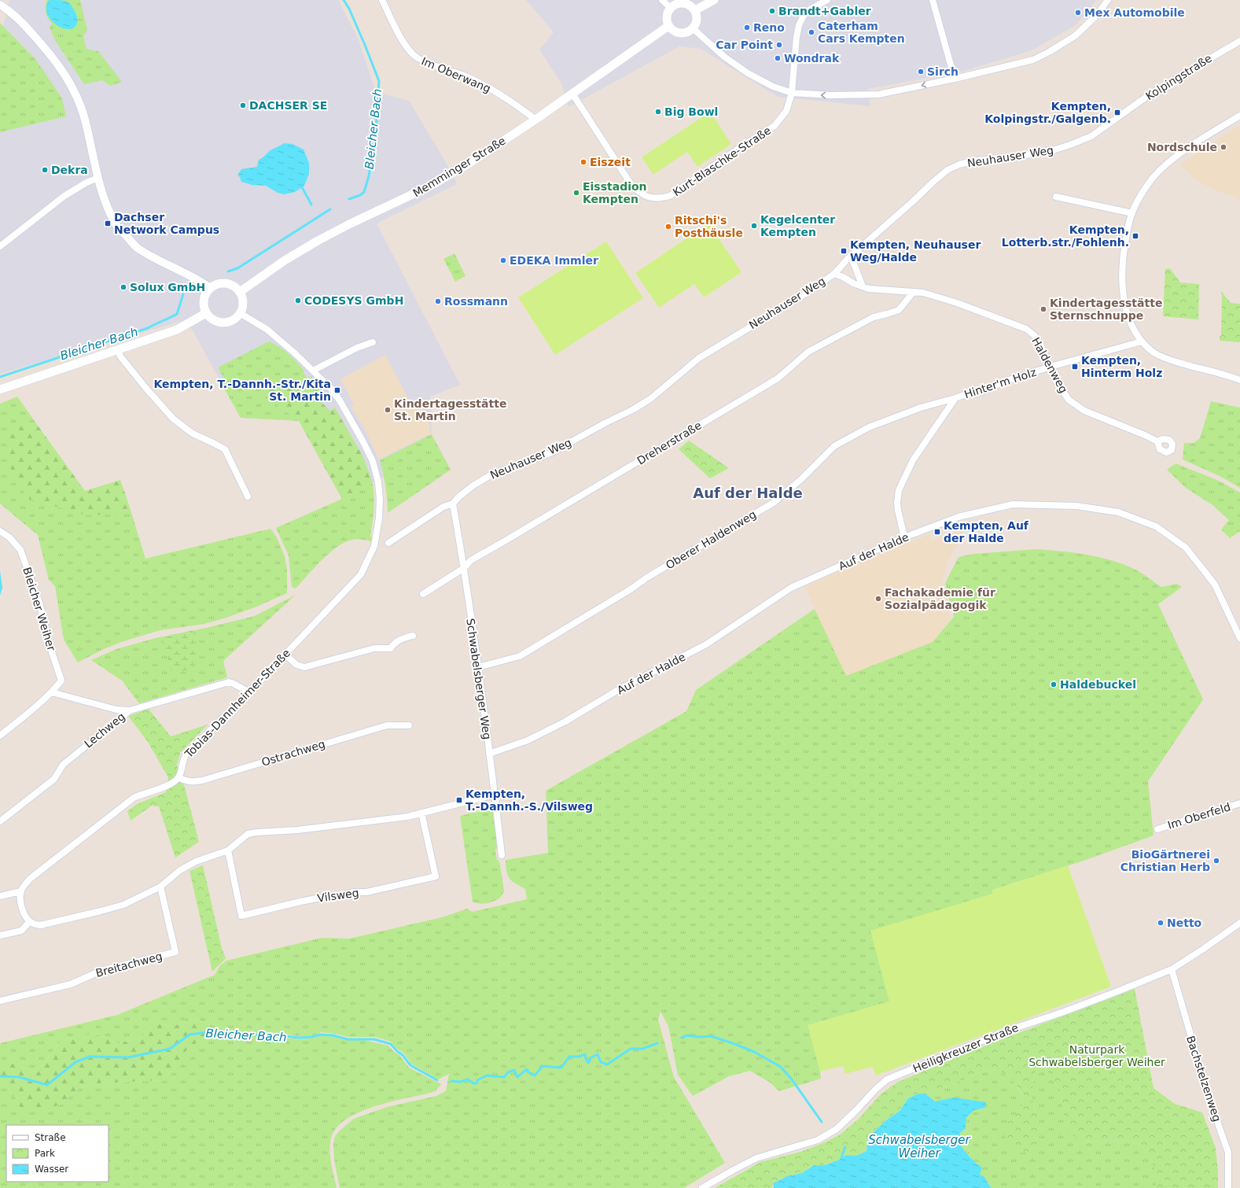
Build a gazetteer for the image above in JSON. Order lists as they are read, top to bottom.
{
  "streets": {
    "main road": ["Memminger Straße"],
    "street": [
      "Im Oberwang",
      "Kolpingstraße",
      "Neuhauser Weg",
      "Kurt-Blaschke-Straße",
      "Haldenweg",
      "Hinter'm Holz",
      "Dreherstraße",
      "Oberer Haldenweg",
      "Auf der Halde",
      "Bleicher Weiher",
      "Schwabelsberger Weg",
      "Tobias-Dannheimer-Straße",
      "Lechweg",
      "Ostrachweg",
      "Im Oberfeld",
      "Vilsweg",
      "Breitachweg",
      "Heiligkreuzer Straße",
      "Bachstelzenweg"
    ]
  },
  "crossings": [
    ["Im Oberwang", "Memminger Straße"],
    ["Kolpingstraße", "Neuhauser Weg"],
    ["Neuhauser Weg", "Haldenweg"],
    ["Neuhauser Weg", "Schwabelsberger Weg"],
    ["Kurt-Blaschke-Straße", "Memminger Straße"],
    ["Memminger Straße", "Tobias-Dannheimer-Straße"],
    ["Haldenweg", "Hinter'm Holz"],
    ["Haldenweg", "Dreherstraße"],
    ["Hinter'm Holz", "Oberer Haldenweg"],
    ["Hinter'm Holz", "Auf der Halde"],
    ["Dreherstraße", "Schwabelsberger Weg"],
    ["Oberer Haldenweg", "Schwabelsberger Weg"],
    ["Auf der Halde", "Schwabelsberger Weg"],
    ["Tobias-Dannheimer-Straße", "Lechweg"],
    ["Tobias-Dannheimer-Straße", "Ostrachweg"],
    ["Heiligkreuzer Straße", "Bachstelzenweg"]
  ],
  "districts": ["Auf der Halde"],
  "water": ["Bleicher Bach", "Schwabelsberger Weiher"],
  "parks": ["Naturpark Schwabelsberger Weiher"],
  "places": {
    "other": [
      "Brandt+Gabler",
      "Mex Automobile",
      "Reno",
      "Caterham Cars Kempten",
      "Car Point",
      "Wondrak",
      "Sirch",
      "DACHSER SE",
      "Big Bowl",
      "Nordschule",
      "Eiszeit",
      "Dekra",
      "Eisstadion Kempten",
      "Kegelcenter Kempten",
      "Ritschi's Posthäusle",
      "EDEKA Immler",
      "Solux GmbH",
      "CODESYS GmbH",
      "Rossmann",
      "Kindertagesstätte Sternschnuppe",
      "Kindertagesstätte St. Martin",
      "Fachakademie für Sozialpädagogik",
      "Haldebuckel",
      "BioGärtnerei Christian Herb",
      "Netto"
    ],
    "transit": [
      "Kempten, Kolpingstr./Galgenb.",
      "Dachser Network Campus",
      "Kempten, Lotterb.str./Fohlenh.",
      "Kempten, Neuhauser Weg/Halde",
      "Kempten, Hinterm Holz",
      "Kempten, T.-Dannh.-Str./Kita St. Martin",
      "Kempten, Auf der Halde",
      "Kempten, T.-Dannh.-S./Vilsweg"
    ]
  },
  "legend": ["Straße", "Park", "Wasser"]
}
